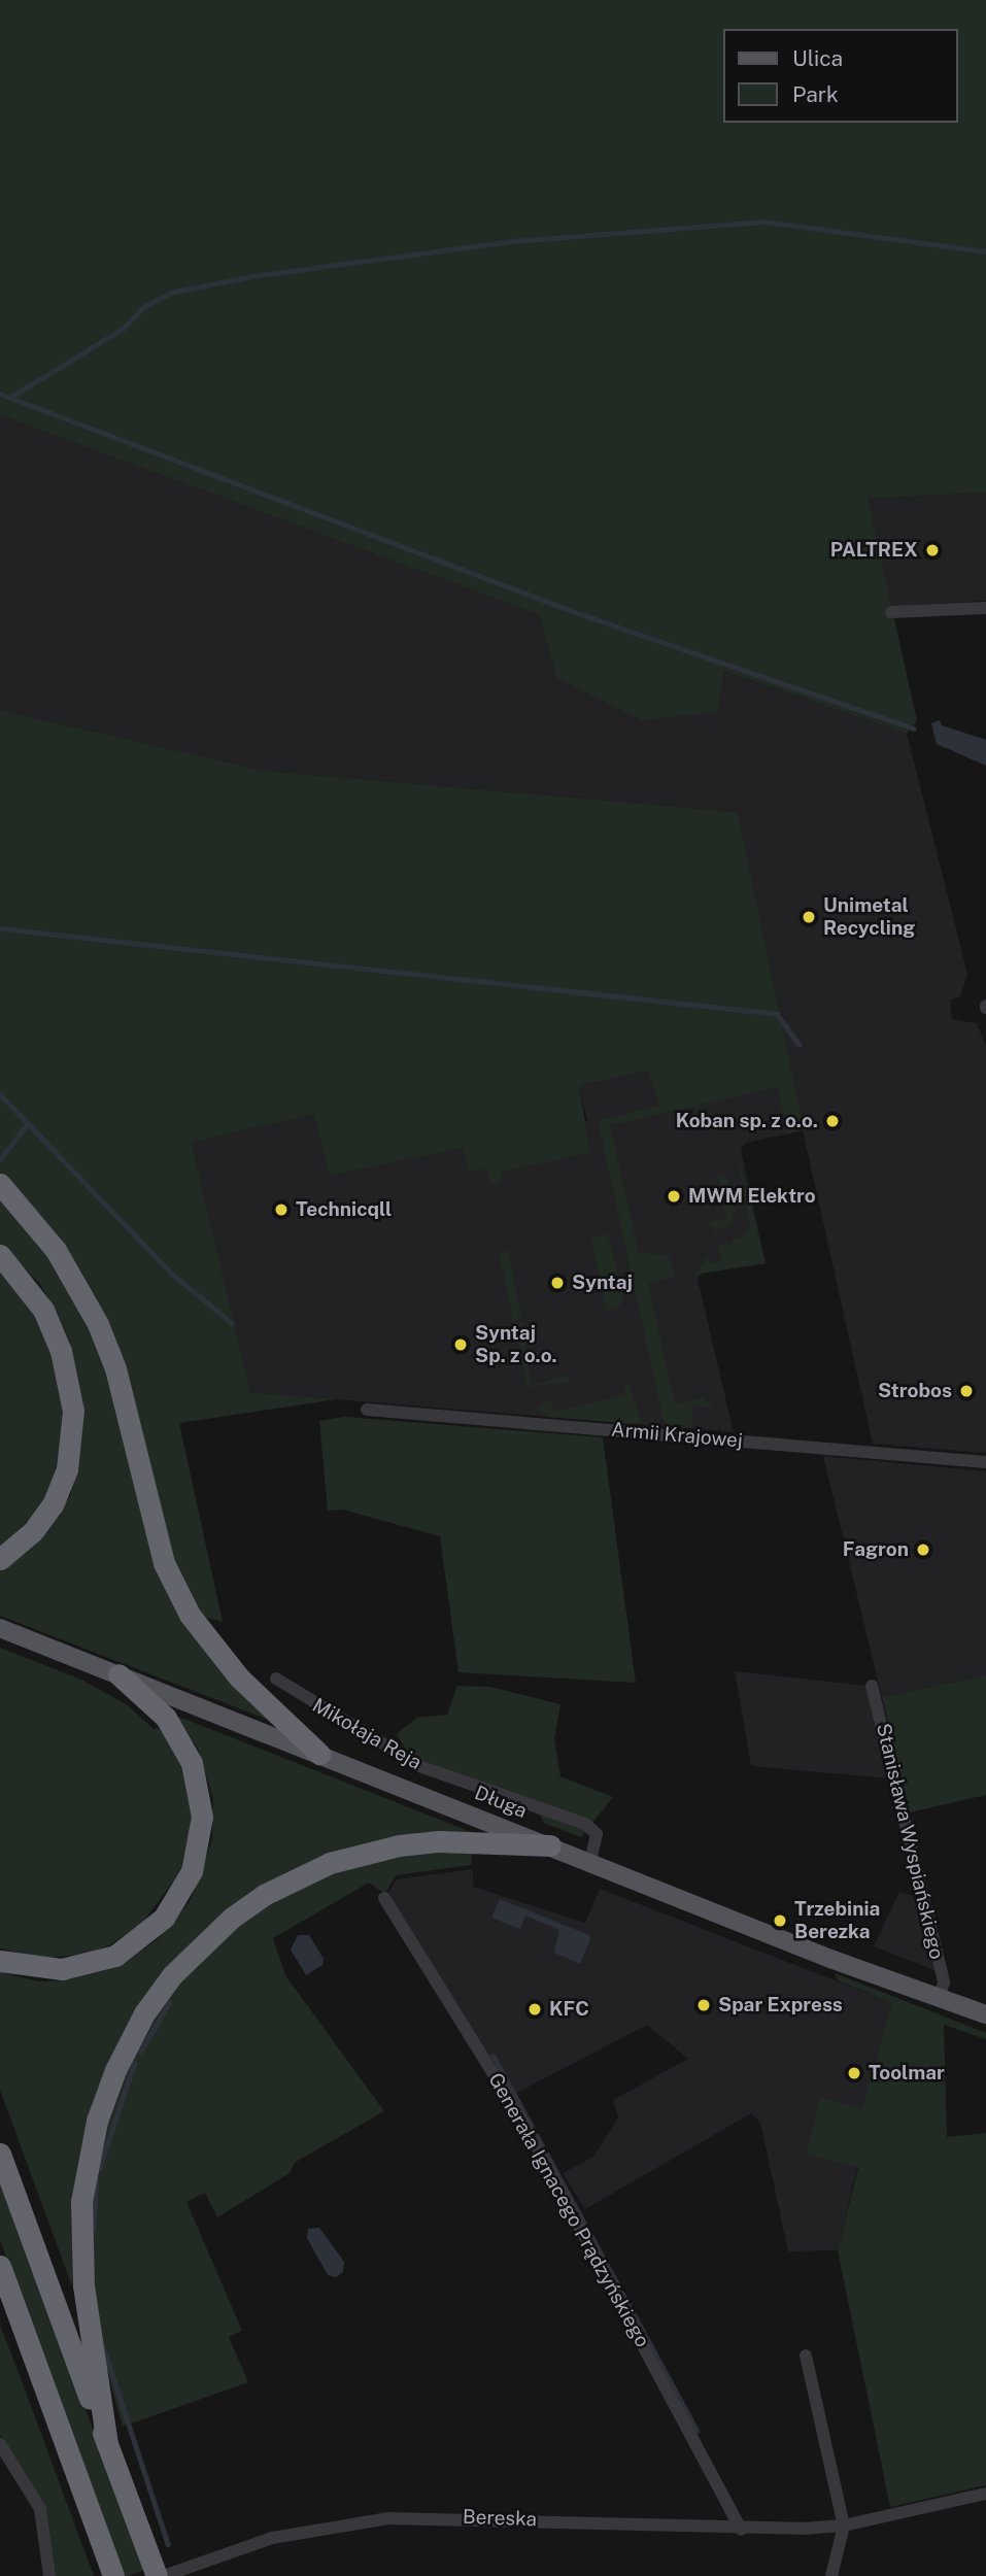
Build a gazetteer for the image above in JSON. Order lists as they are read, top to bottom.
{
  "streets": {
    "main road": ["Długa"],
    "street": [
      "Armii Krajowej",
      "Mikołaja Reja",
      "Stanisława Wyspiańskiego",
      "Generała Ignacego Prądzyńskiego",
      "Bereska"
    ]
  },
  "crossings": [
    ["Mikołaja Reja", "Długa"],
    ["Długa", "Stanisława Wyspiańskiego"],
    ["Generała Ignacego Prądzyńskiego", "Bereska"]
  ],
  "places": [
    "PALTREX",
    "Unimetal Recycling",
    "Koban sp. z o.o.",
    "MWM Elektro",
    "Technicqll",
    "Syntaj",
    "Syntaj Sp. z o.o.",
    "Strobos",
    "Fagron",
    "Trzebinia Berezka",
    "Spar Express",
    "KFC",
    "Toolmar"
  ],
  "legend": ["Ulica", "Park"]
}
